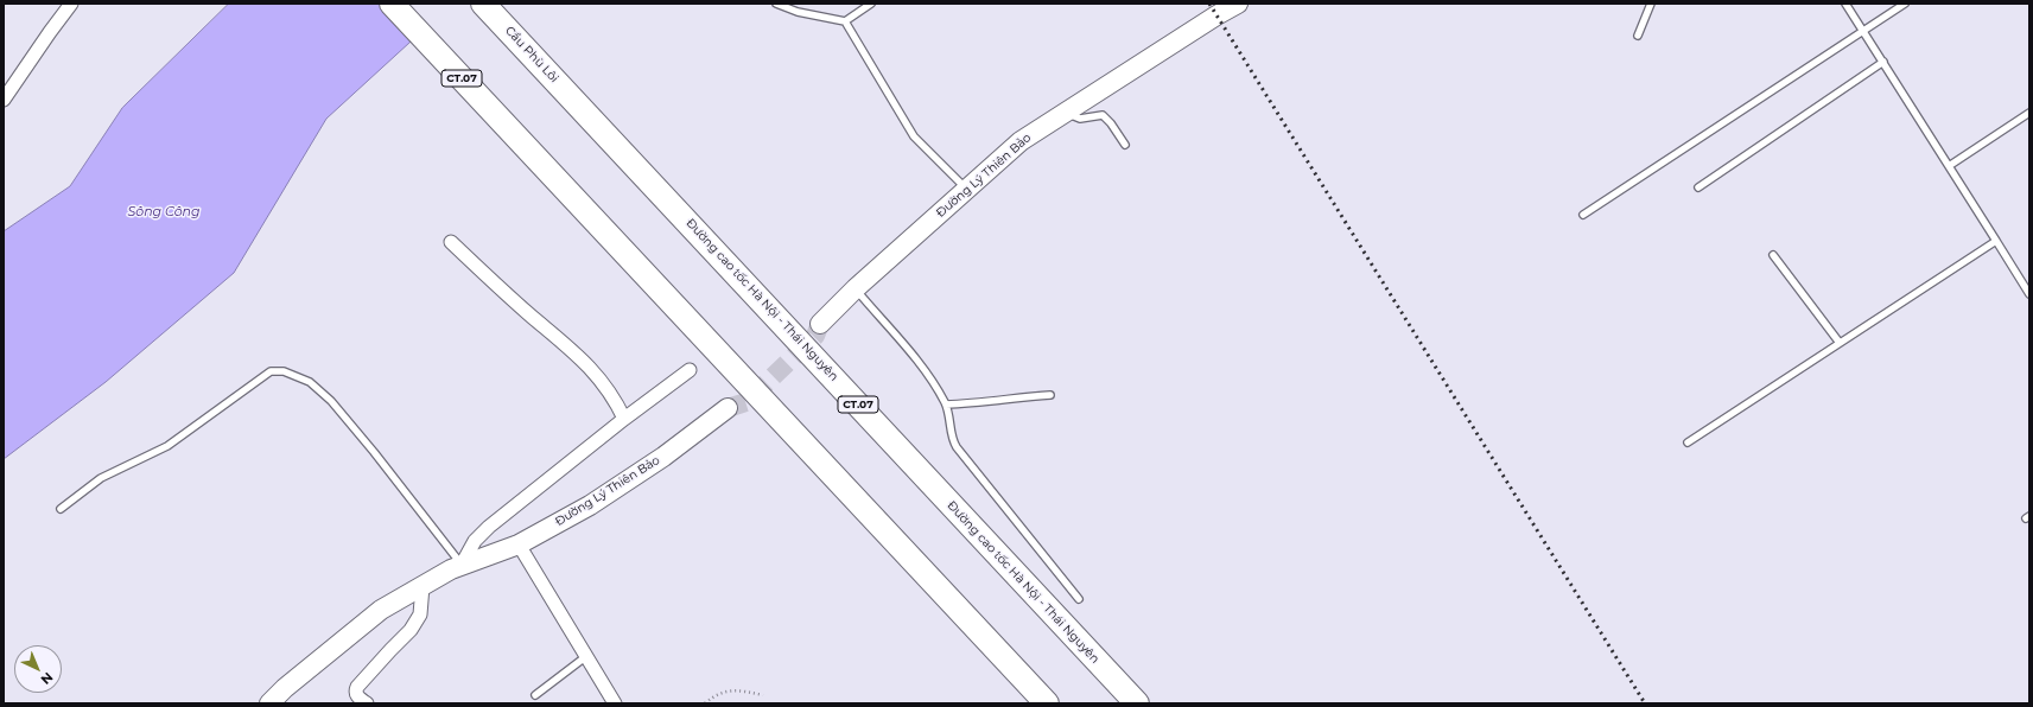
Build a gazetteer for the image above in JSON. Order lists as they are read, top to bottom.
{
  "streets": {
    "highway": ["Cầu Phù Lôi", "CT.07", "Đường cao tốc Hà Nội - Thái Nguyên"],
    "main road": ["Đường Lý Thiên Bảo"]
  },
  "crossings": [
    ["Cầu Phù Lôi", "Đường cao tốc Hà Nội - Thái Nguyên"]
  ],
  "water": ["Sông Công"],
  "north": "bottom right"
}
